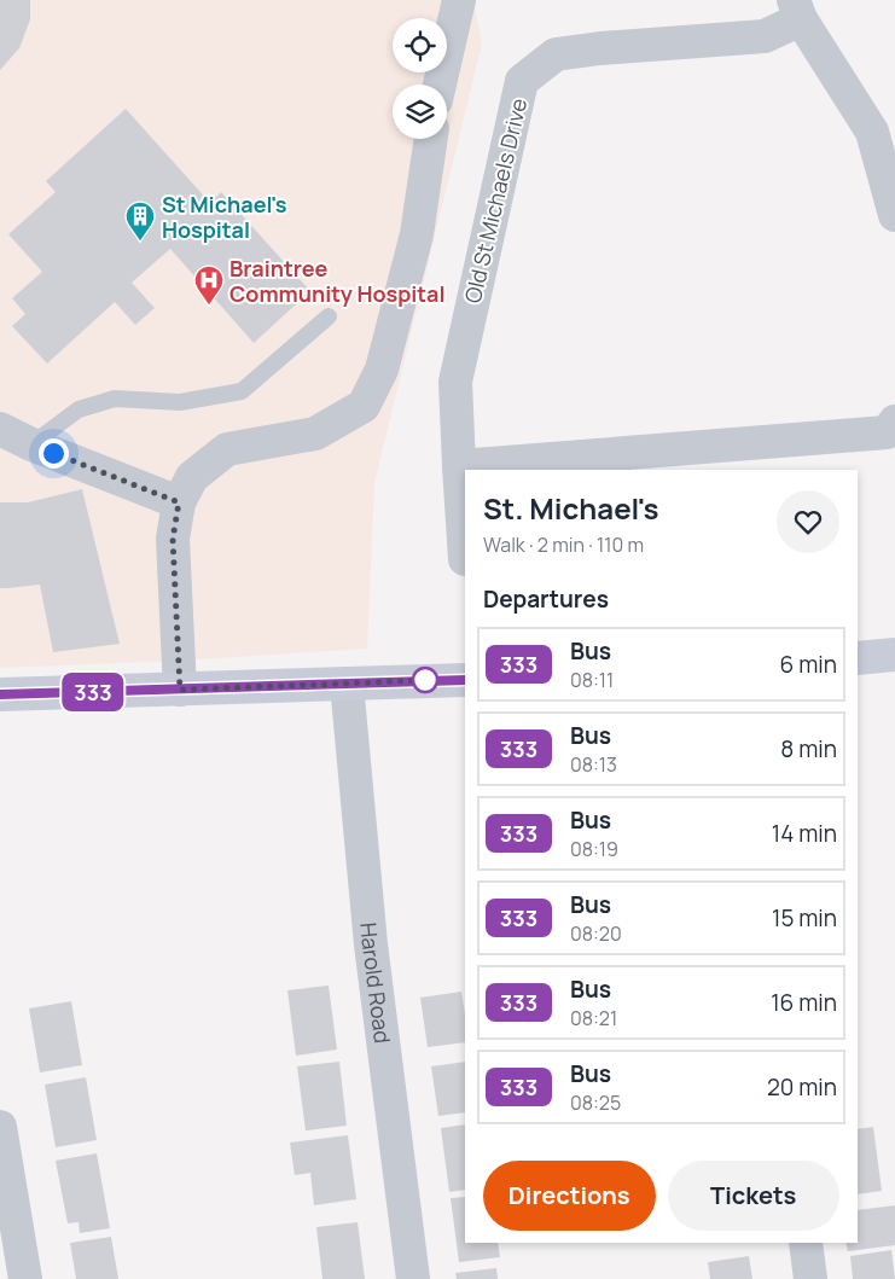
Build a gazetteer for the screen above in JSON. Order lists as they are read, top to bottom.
{
  "streets": {
    "street": ["Old St Michaels Drive", "Harold Road"]
  },
  "places": {
    "building": ["St Michael's Hospital"],
    "hospital": ["Braintree Community Hospital"]
  },
  "lines": ["bus line 333"],
  "page": {
    "on_map": "333",
    "heading": [
      ["St. Michael's", "Walk · 2 min · 110 m"],
      "Departures"
    ],
    "list": [
      {
        "mark": "333",
        "name": "Bus",
        "note": "08:11",
        "value": "6 min"
      },
      {
        "mark": "333",
        "name": "Bus",
        "note": "08:13",
        "value": "8 min"
      },
      {
        "mark": "333",
        "name": "Bus",
        "note": "08:19",
        "value": "14 min"
      },
      {
        "mark": "333",
        "name": "Bus",
        "note": "08:20",
        "value": "15 min"
      },
      {
        "mark": "333",
        "name": "Bus",
        "note": "08:21",
        "value": "16 min"
      },
      {
        "mark": "333",
        "name": "Bus",
        "note": "08:25",
        "value": "20 min"
      }
    ],
    "buttons": ["Directions", "Tickets"]
  }
}
